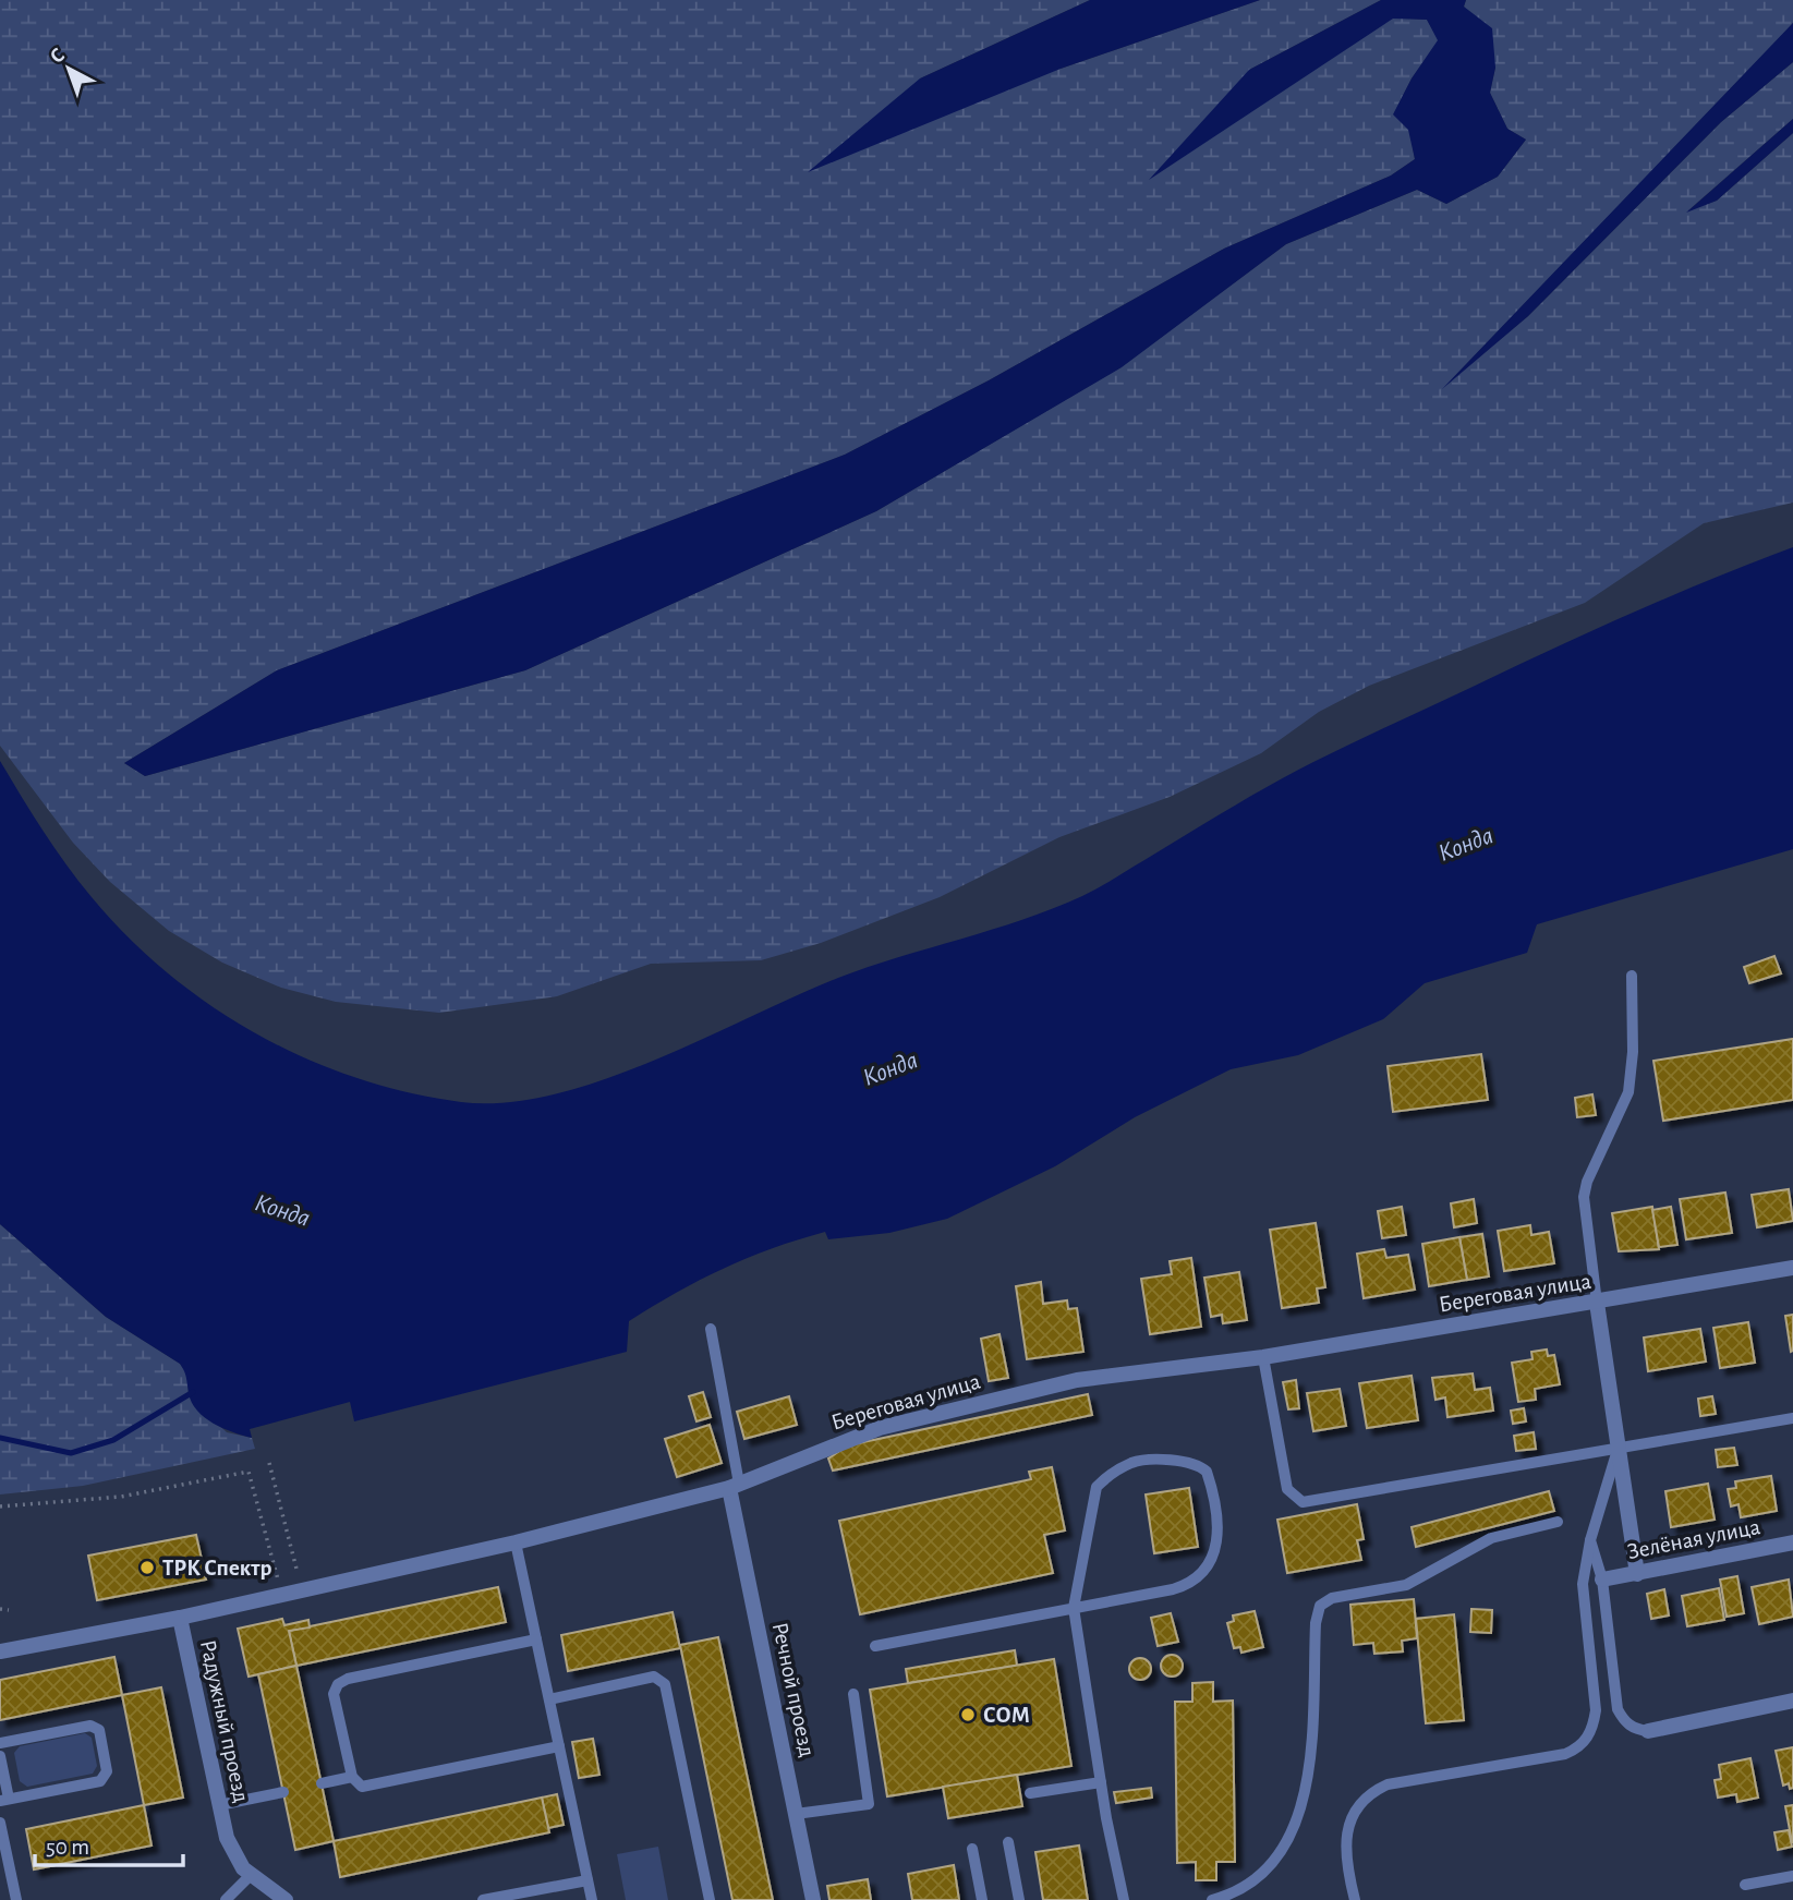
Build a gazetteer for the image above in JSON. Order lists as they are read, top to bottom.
{
  "streets": {
    "street": [
      "Береговая улица",
      "Зелёная улица",
      "Речной проезд",
      "Радужный проезд"
    ]
  },
  "crossings": [
    ["Береговая улица", "Речной проезд"],
    ["Береговая улица", "Радужный проезд"]
  ],
  "water": ["Конда"],
  "places": ["ТРК Спектр", "СОМ"],
  "scale_bar": "50 m",
  "north": "top left"
}
